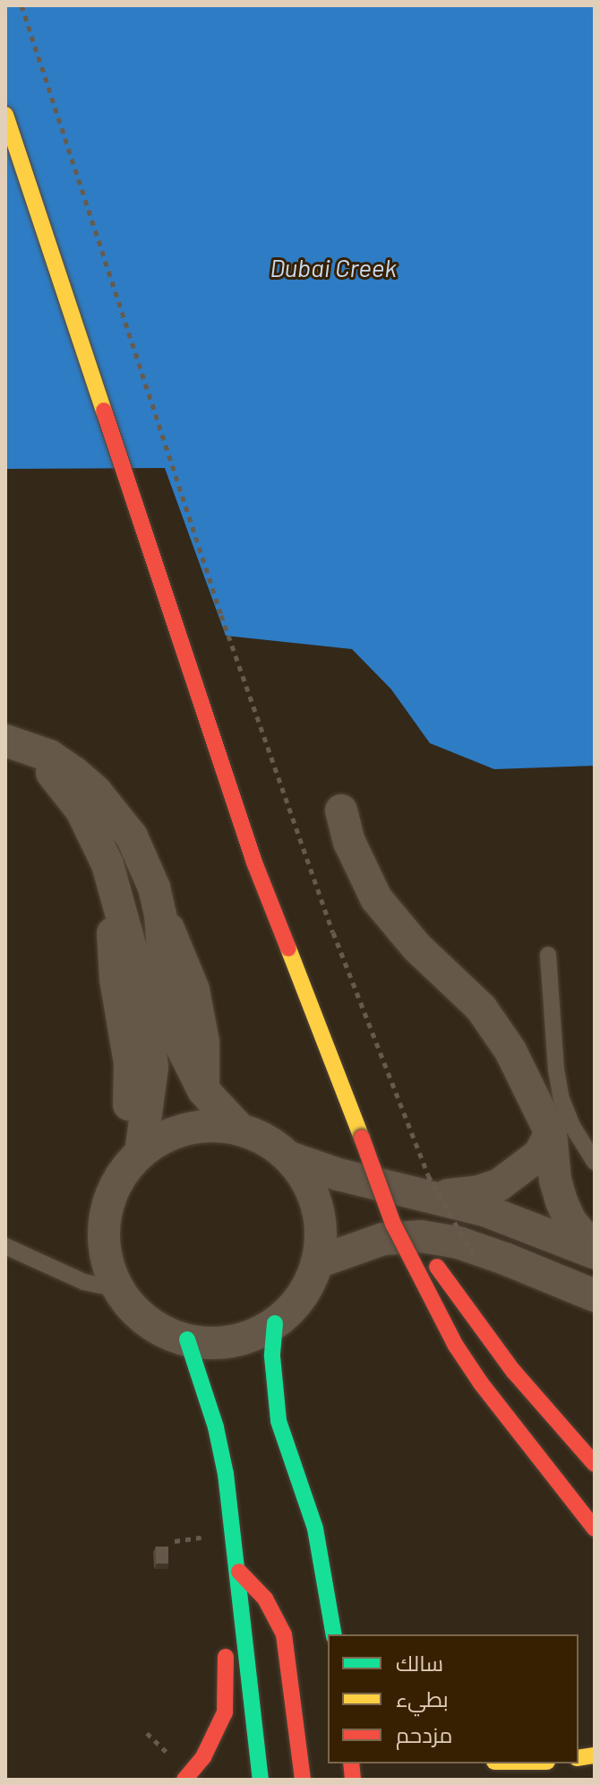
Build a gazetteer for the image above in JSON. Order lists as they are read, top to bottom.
{
  "water": ["Dubai Creek"],
  "legend": ["سالك", "بطيء", "مزدحم"]
}
